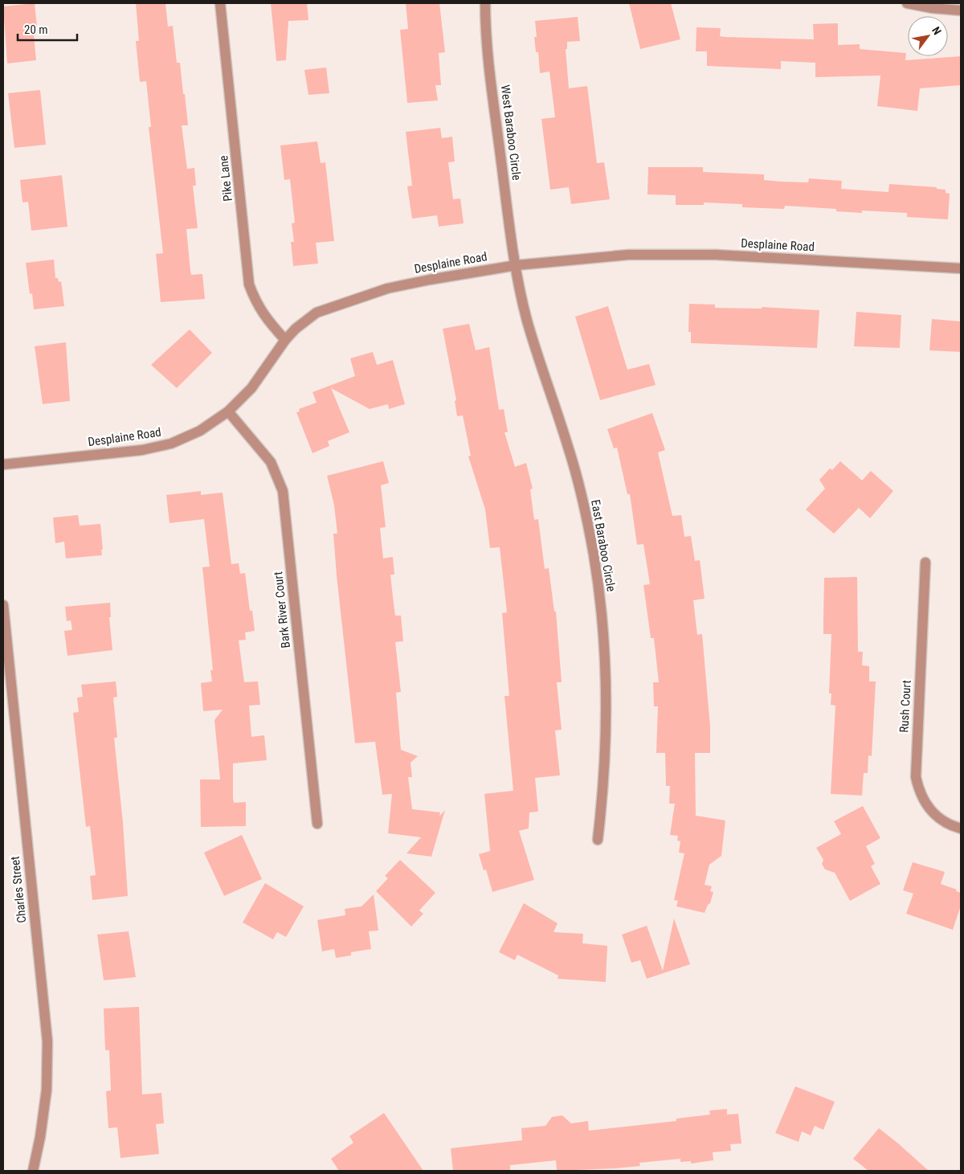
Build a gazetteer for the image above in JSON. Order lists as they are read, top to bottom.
{
  "streets": {
    "street": [
      "West Baraboo Circle",
      "Pike Lane",
      "Desplaine Road",
      "East Baraboo Circle",
      "Bark River Court",
      "Rush Court",
      "Charles Street"
    ]
  },
  "crossings": [
    ["West Baraboo Circle", "Desplaine Road"],
    ["West Baraboo Circle", "East Baraboo Circle"],
    ["Pike Lane", "Desplaine Road"],
    ["Desplaine Road", "East Baraboo Circle"],
    ["Desplaine Road", "Bark River Court"]
  ],
  "scale_bar": "20 m",
  "north": "top right"
}
